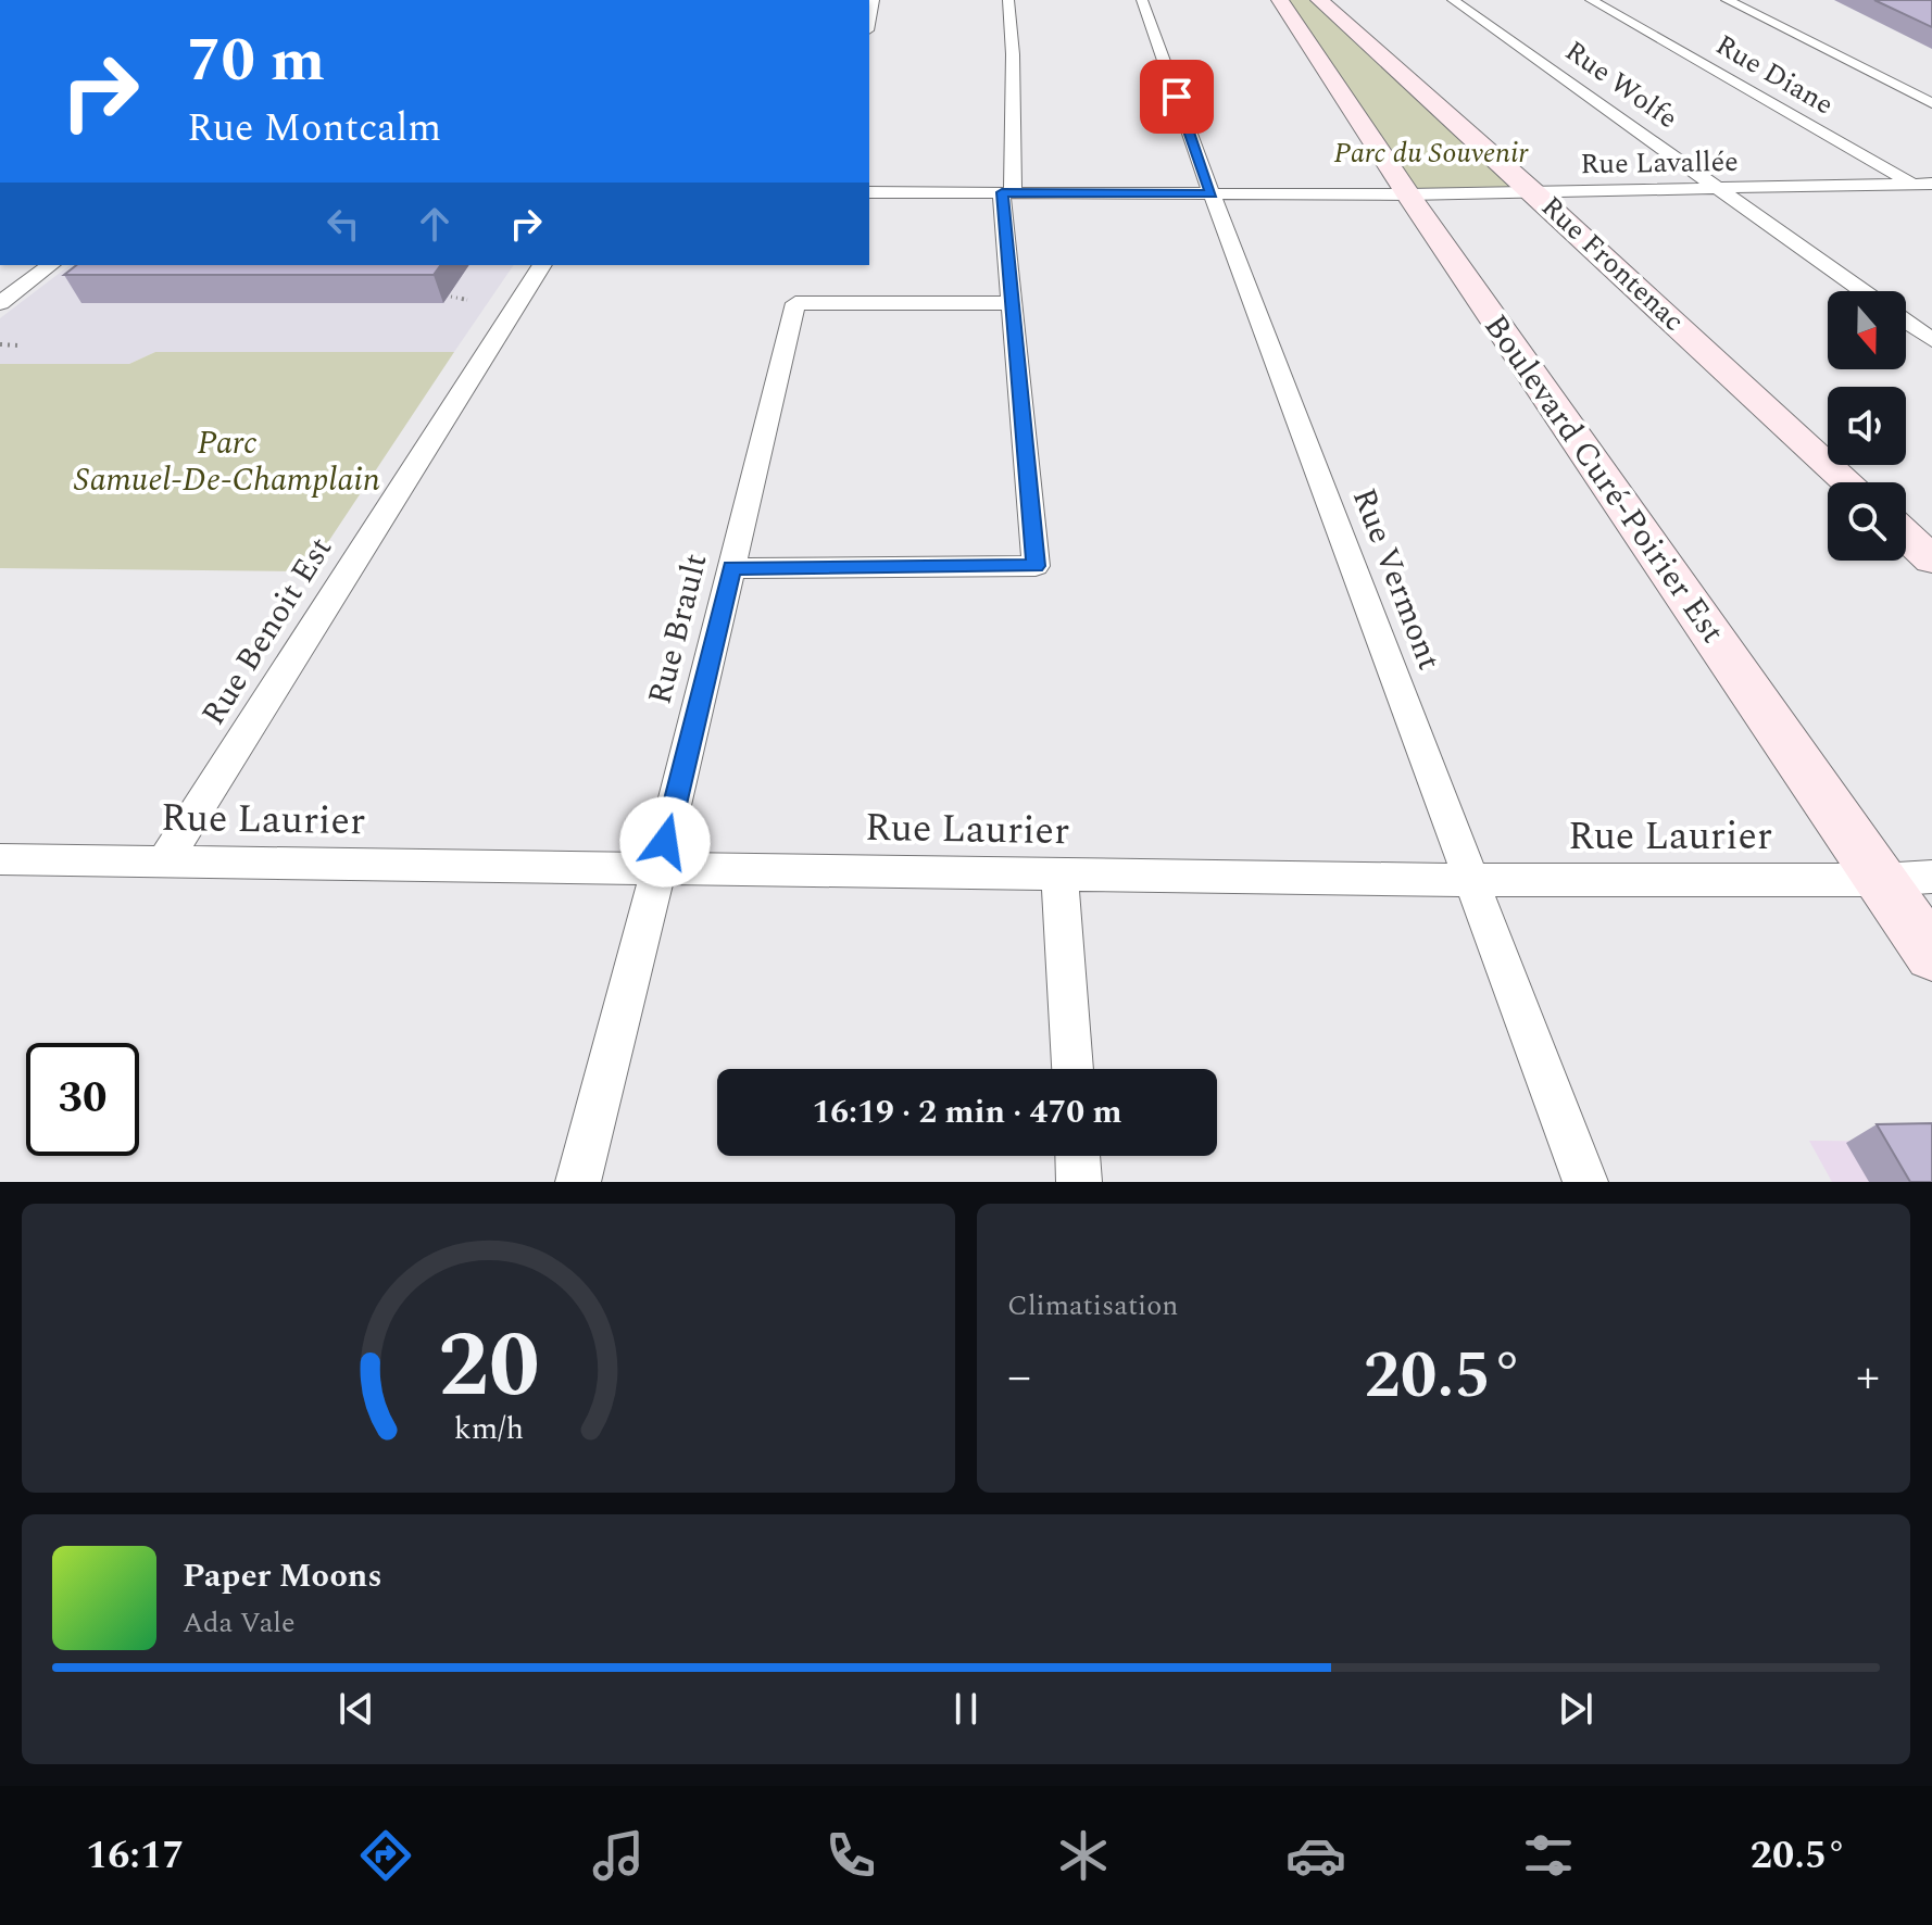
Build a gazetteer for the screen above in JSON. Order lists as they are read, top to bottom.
{
  "streets": {
    "main road": ["Rue Frontenac", "Boulevard Curé-Poirier Est"],
    "street": [
      "Rue Diane",
      "Rue Wolfe",
      "Rue Lavallée",
      "Rue Vermont",
      "Rue Brault",
      "Rue Benoit Est",
      "Rue Laurier"
    ]
  },
  "crossings": [
    ["Rue Diane", "Rue Lavallée"],
    ["Rue Wolfe", "Rue Lavallée"],
    ["Rue Lavallée", "Rue Frontenac"],
    ["Rue Lavallée", "Boulevard Curé-Poirier Est"],
    ["Rue Lavallée", "Rue Vermont"],
    ["Boulevard Curé-Poirier Est", "Rue Laurier"],
    ["Rue Vermont", "Rue Laurier"],
    ["Rue Brault", "Rue Laurier"],
    ["Rue Benoit Est", "Rue Laurier"]
  ],
  "parks": ["Parc du Souvenir", "Parc Samuel-De-Champlain"],
  "north": "bottom",
  "page": {
    "turn": ["70 m", "Rue Montcalm"],
    "limit": "30",
    "trip": "16:19 · 2 min · 470 m",
    "tile": "Climatisation",
    "heat": ["−", "20.5°", "+"],
    "song": ["Paper Moons", "Ada Vale"],
    "tabs": ["16:17", "20.5°"],
    "gauge": ["20", "km/h"]
  }
}
